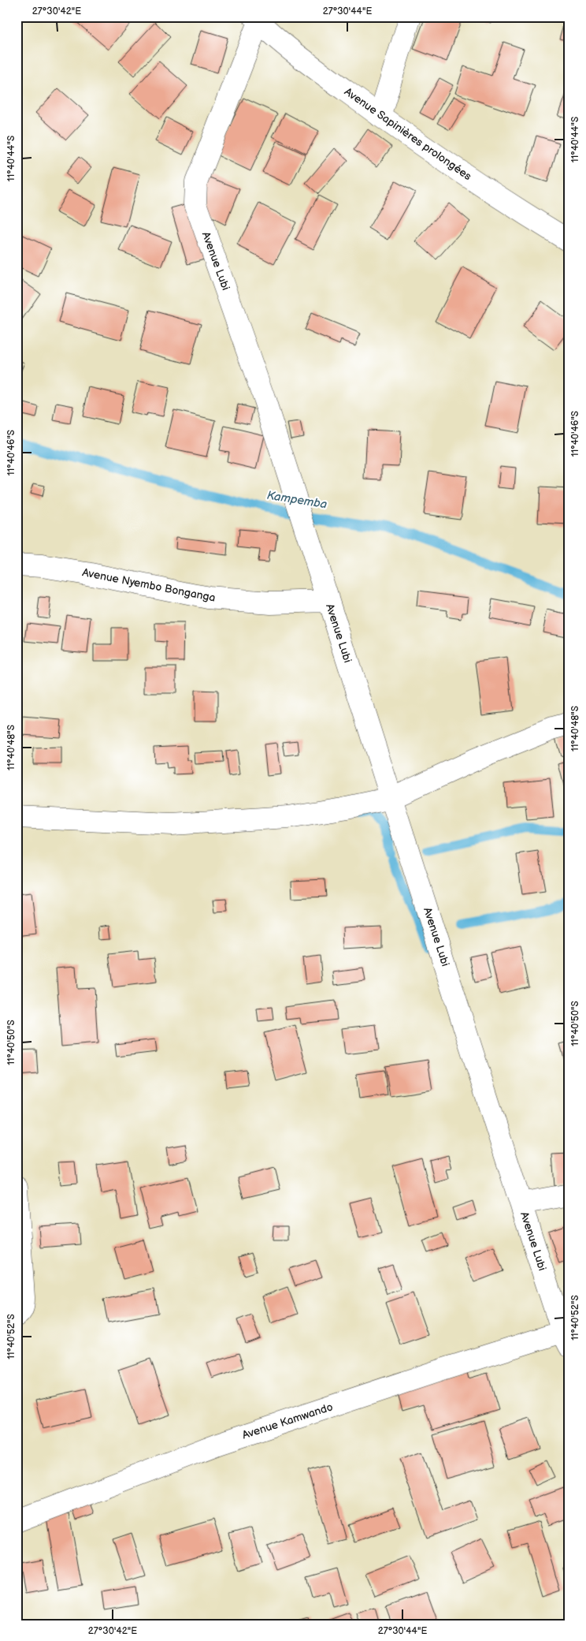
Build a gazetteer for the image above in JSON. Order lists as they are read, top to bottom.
{
  "streets": {
    "street": [
      "Avenue Sapinières prolongées",
      "Avenue Lubi",
      "Avenue Nyembo Bonganga",
      "Avenue Kamwando"
    ]
  },
  "crossings": [
    ["Avenue Sapinières prolongées", "Avenue Lubi"],
    ["Avenue Lubi", "Avenue Nyembo Bonganga"],
    ["Avenue Lubi", "Avenue Kamwando"]
  ],
  "water": ["Kampemba"],
  "coordinates": [
    "27°30'42\"E",
    "27°30'44\"E",
    "11°40'44\"S",
    "11°40'46\"S",
    "11°40'48\"S",
    "11°40'50\"S",
    "11°40'52\"S"
  ]
}
